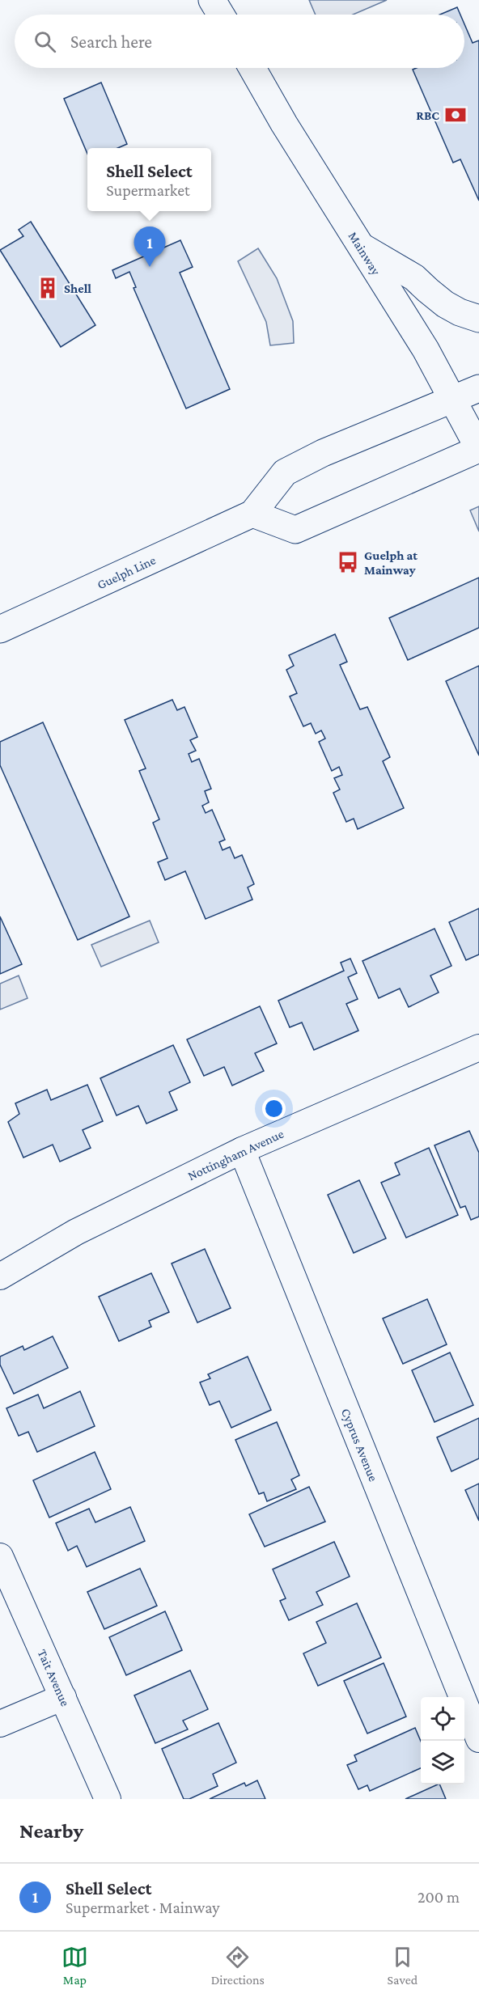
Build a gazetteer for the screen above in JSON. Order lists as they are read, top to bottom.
{
  "streets": {
    "main road": ["Mainway", "Guelph Line"],
    "street": ["Nottingham Avenue", "Cyprus Avenue", "Tait Avenue"]
  },
  "crossings": [
    ["Mainway", "Guelph Line"],
    ["Nottingham Avenue", "Cyprus Avenue"]
  ],
  "places": {
    "bank": ["RBC"],
    "building": ["Shell"],
    "bus stop": ["Guelph at Mainway"]
  },
  "page": {
    "search": "Search here",
    "popup": ["Shell Select", "Supermarket"],
    "pins": "1",
    "heading": "Nearby",
    "list": [
      {
        "mark": "1",
        "name": "Shell Select",
        "note": "Supermarket · Mainway",
        "value": "200 m"
      }
    ],
    "nav": ["Map", "Directions", "Saved"]
  }
}
